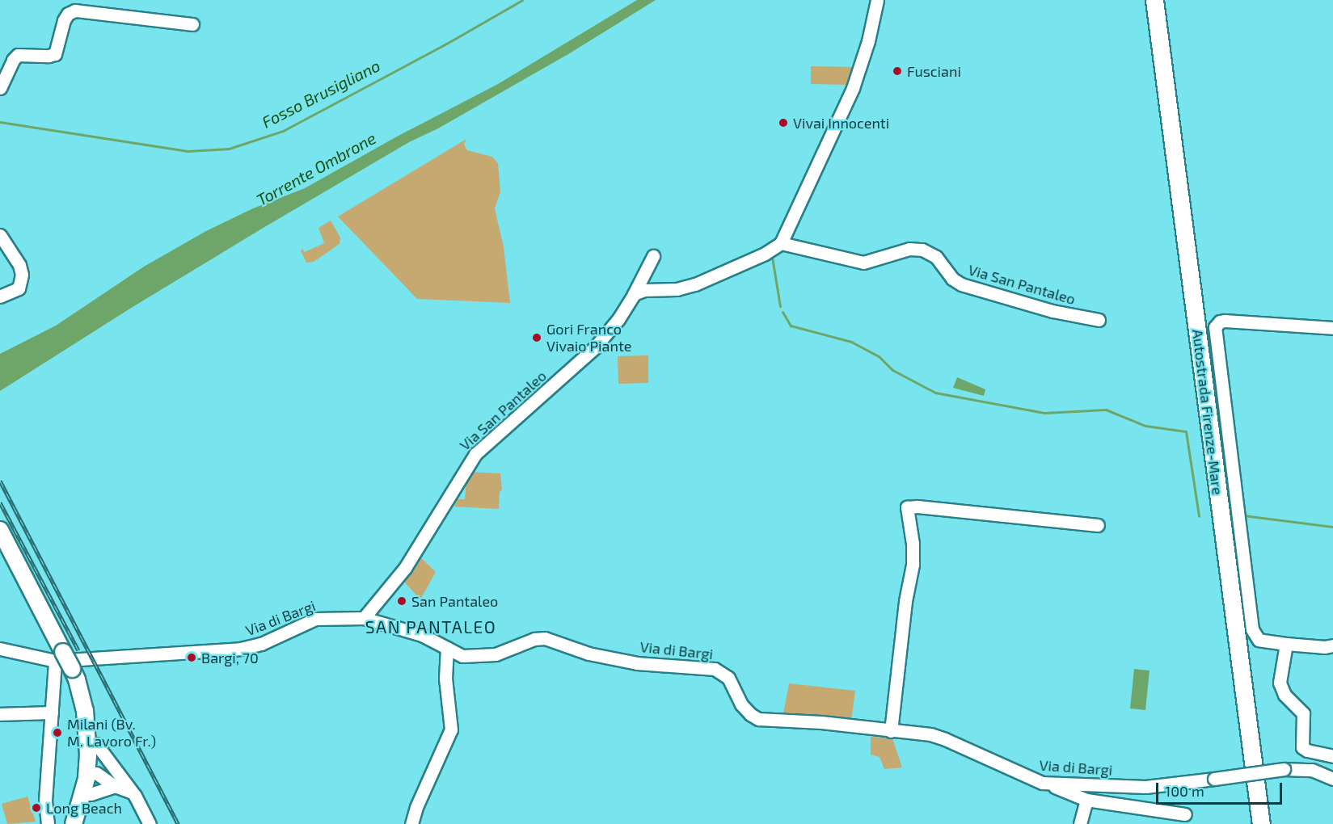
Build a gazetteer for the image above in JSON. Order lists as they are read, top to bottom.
{
  "streets": {
    "highway": ["Autostrada Firenze-Mare"],
    "street": ["Via San Pantaleo", "Via di Bargi"]
  },
  "crossings": [
    ["Via San Pantaleo", "Via di Bargi"]
  ],
  "districts": ["SAN PANTALEO"],
  "water": ["Fosso Brusigliano", "Torrente Ombrone"],
  "places": [
    "Fusciani",
    "Vivai Innocenti",
    "Gori Franco Vivaio Piante",
    "San Pantaleo",
    "Bargi, 70",
    "Milani (Bv. M. Lavoro Fr.)",
    "Long Beach"
  ],
  "scale_bar": "100 m"
}
